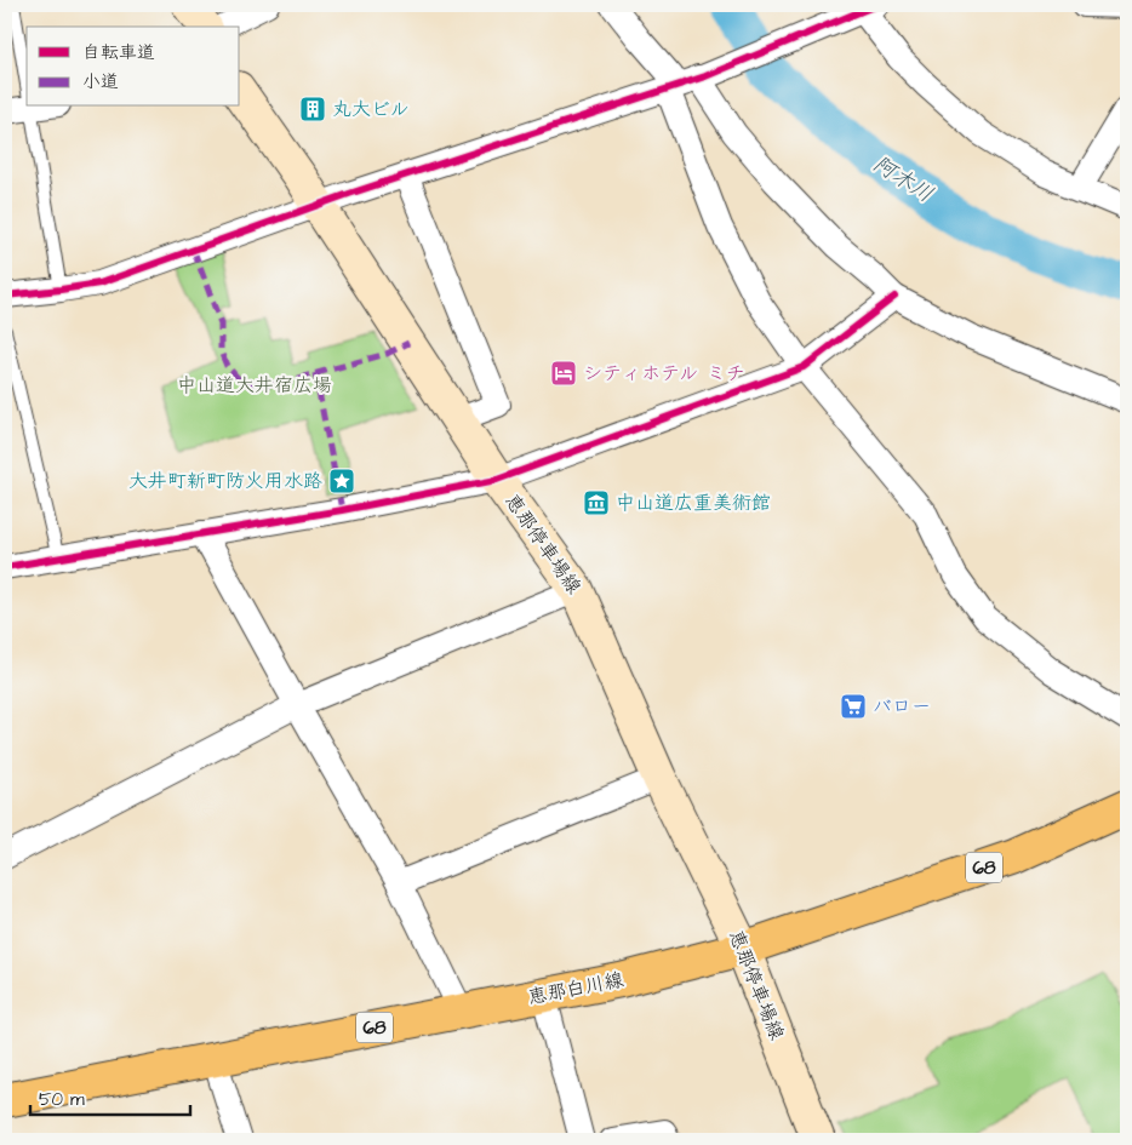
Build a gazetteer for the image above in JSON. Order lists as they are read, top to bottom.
{
  "streets": {
    "main road": ["恵那停車場線", "68", "恵那白川線"]
  },
  "crossings": [
    ["恵那停車場線", "恵那白川線"]
  ],
  "water": ["阿木川"],
  "parks": ["中山道大井宿広場"],
  "places": {
    "building": ["丸大ビル"],
    "hotel": ["シティホテル ミチ"],
    "place": ["大井町新町防火用水路"],
    "museum": ["中山道広重美術館"],
    "supermarket": ["バロー"]
  },
  "legend": ["自転車道", "小道"],
  "scale_bar": "50 m"
}
